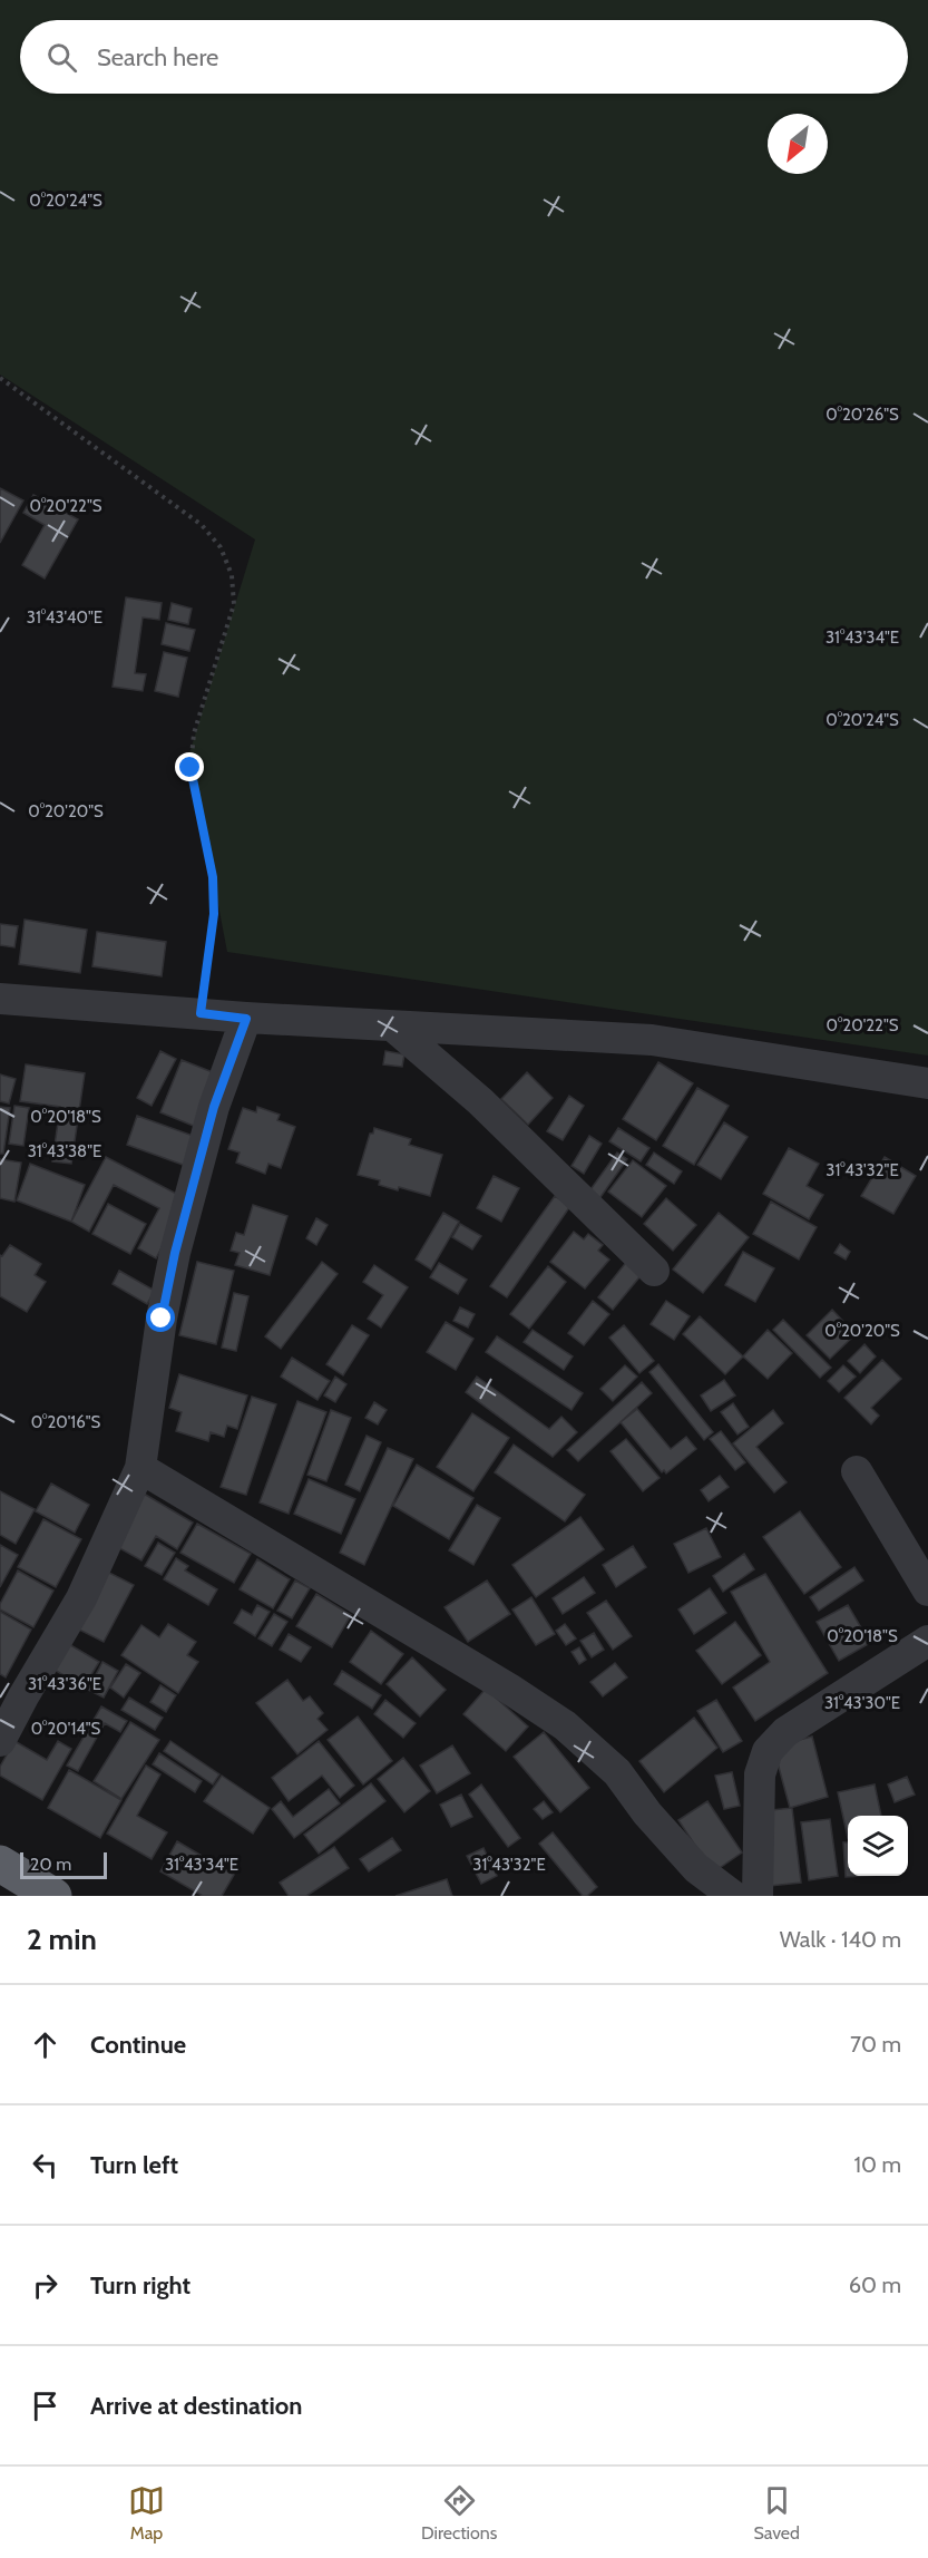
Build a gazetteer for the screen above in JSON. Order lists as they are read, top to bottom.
{
  "scale_bar": "20 m",
  "north": "bottom left",
  "page": {
    "search": "Search here",
    "scale": "20 m",
    "heading": ["2 min", "Walk · 140 m"],
    "list": [
      ["Continue", "70 m"],
      ["Turn left", "10 m"],
      ["Turn right", "60 m"],
      "Arrive at destination"
    ],
    "nav": ["Map", "Directions", "Saved"]
  },
  "coordinates": [
    "0°20'24\"S",
    "0°20'26\"S",
    "0°20'22\"S",
    "31°43'40\"E",
    "31°43'34\"E",
    "0°20'20\"S",
    "0°20'18\"S",
    "31°43'38\"E",
    "31°43'32\"E",
    "0°20'16\"S",
    "31°43'36\"E",
    "31°43'30\"E",
    "0°20'14\"S"
  ]
}
